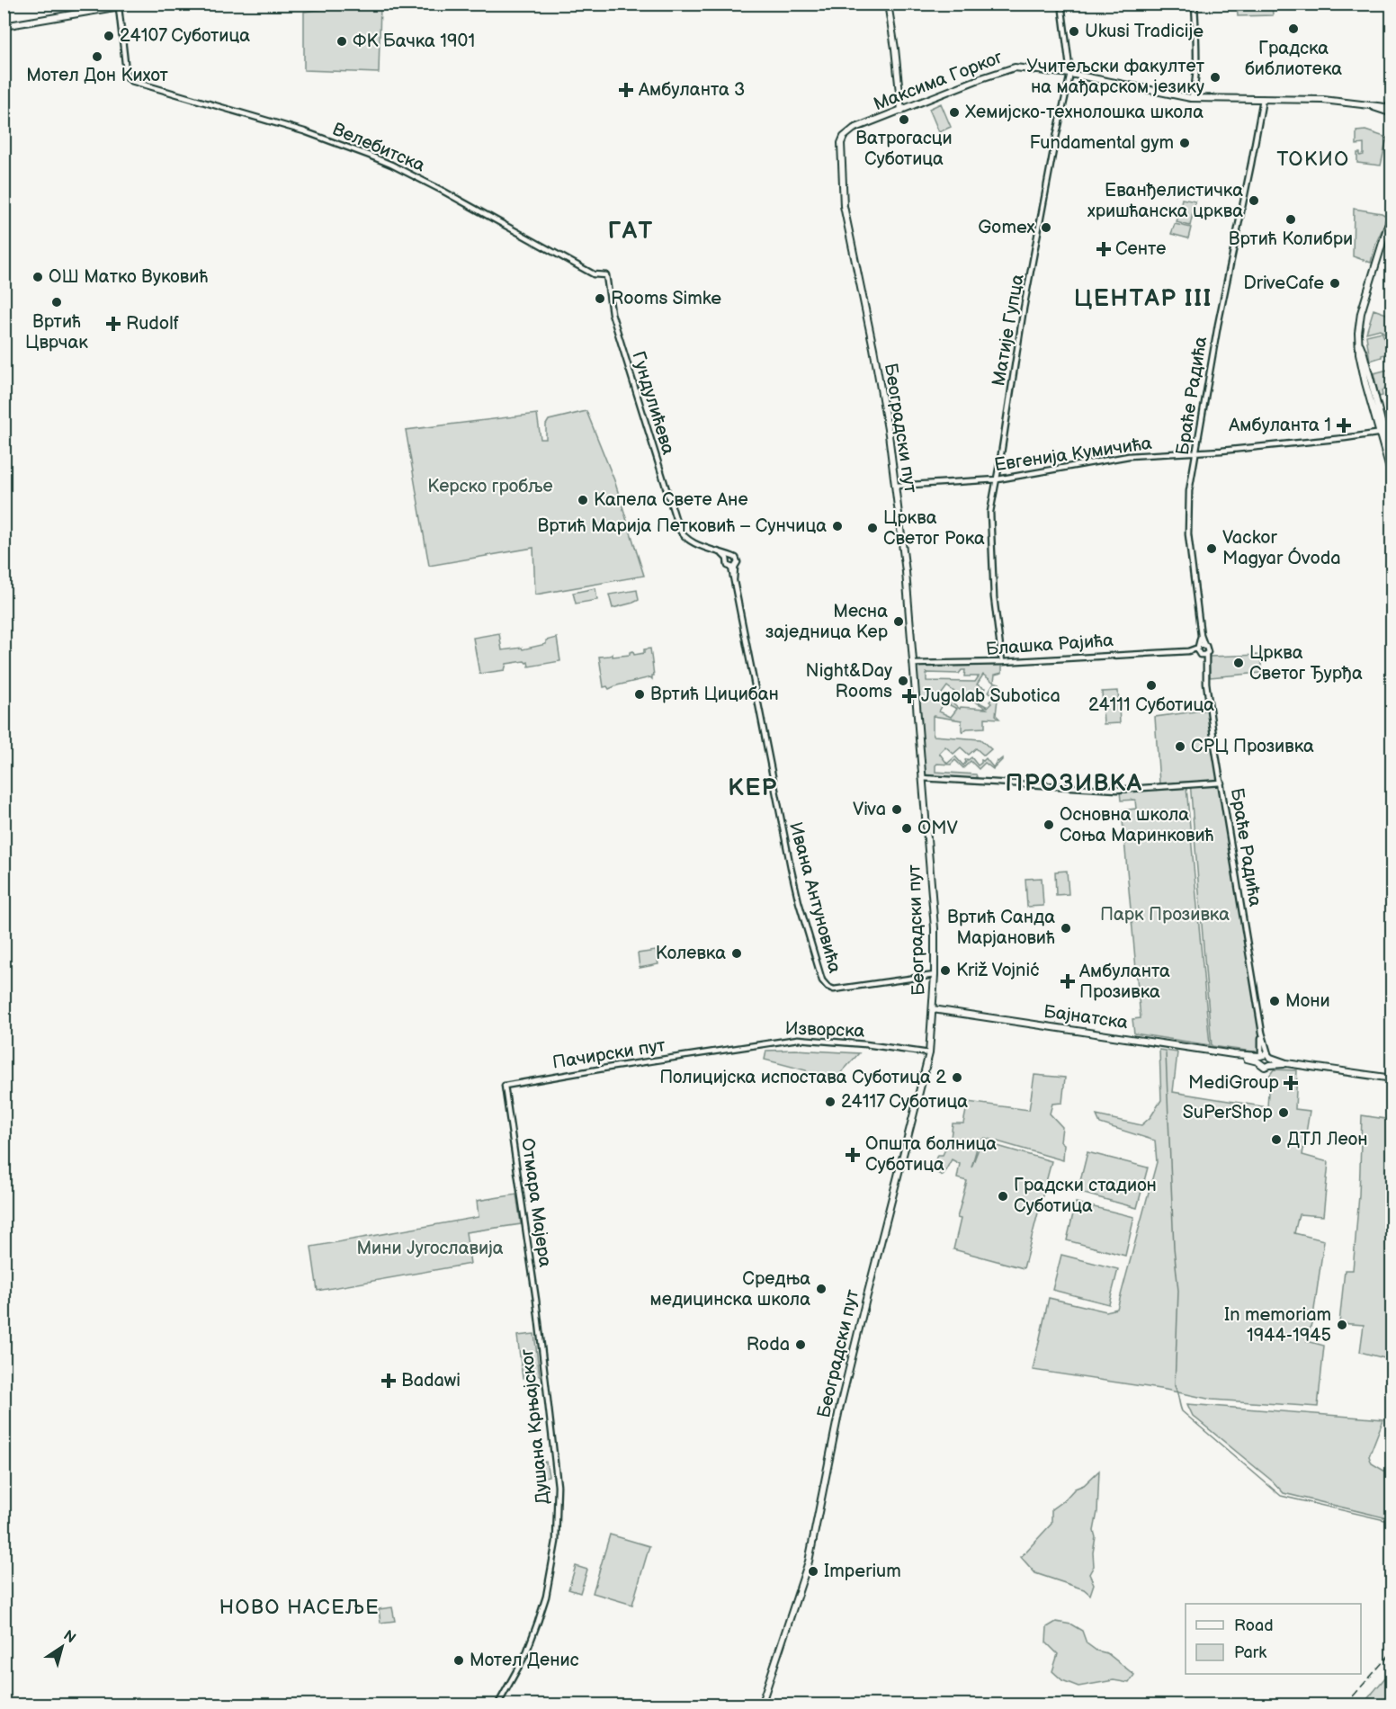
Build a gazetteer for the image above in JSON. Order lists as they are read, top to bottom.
{
  "streets": {
    "main road": ["Максима Горког", "Београдски пут", "Бајнатска"],
    "street": [
      "Велебитска",
      "Матије Гупца",
      "Браће Радића",
      "Гундулићева",
      "Евгенија Кумичића",
      "Блашка Рајића",
      "Ивана Антуновића",
      "Изворска",
      "Пачирски пут",
      "Отмара Мајера",
      "Душана Крњајског"
    ]
  },
  "crossings": [
    ["Максима Горког", "Матије Гупца"],
    ["Максима Горког", "Браће Радића"],
    ["Максима Горког", "Београдски пут"],
    ["Велебитска", "Гундулићева"],
    ["Матије Гупца", "Евгенија Кумичића"],
    ["Матије Гупца", "Блашка Рајића"],
    ["Браће Радића", "Евгенија Кумичића"],
    ["Браће Радића", "Блашка Рајића"],
    ["Браће Радића", "Бајнатска"],
    ["Гундулићева", "Ивана Антуновића"],
    ["Београдски пут", "Евгенија Кумичића"],
    ["Београдски пут", "Блашка Рајића"],
    ["Београдски пут", "Ивана Антуновића"],
    ["Београдски пут", "Бајнатска"],
    ["Београдски пут", "Изворска"],
    ["Изворска", "Пачирски пут"],
    ["Пачирски пут", "Отмара Мајера"],
    ["Отмара Мајера", "Душана Крњајског"]
  ],
  "districts": [
    "ТОКИО",
    "ГАТ",
    "ЦЕНТАР III",
    "ПРОЗИВКА",
    "КЕР",
    "НОВО НАСЕЉЕ"
  ],
  "parks": ["Керско гробље", "Парк Прозивка", "Мини Југославија"],
  "places": {
    "other": [
      "Градска библиотека",
      "Ukusi Tradicije",
      "24107 Суботица",
      "ФК Бачка 1901",
      "Мотел Дон Кихот",
      "Учитељски факултет на мађарском језику",
      "Хемијско-технолошка школа",
      "Ватрогасци Суботица",
      "Fundamental gym",
      "Еванђелистичка хришћанска црква",
      "Вртић Колибри",
      "Gomex",
      "ОШ Матко Вуковић",
      "DriveCafe",
      "Rooms Simke",
      "Вртић Цврчак",
      "Капела Свете Ане",
      "Вртић Марија Петковић – Сунчица",
      "Црква Светог Рока",
      "Vackor Magyar Óvoda",
      "Месна заједница Кер",
      "Црква Светог Ђурђа",
      "Night&Day Rooms",
      "24111 Суботица",
      "Вртић Цицибан",
      "СРЦ Прозивка",
      "Viva",
      "Основна школа Соња Маринковић",
      "OMV",
      "Вртић Санда Марјановић",
      "Колевка",
      "Križ Vojnić",
      "Мони",
      "Полицијска испостава Суботица 2",
      "24117 Суботица",
      "SuPerShop",
      "ДТЛ Леон",
      "Градски стадион Суботица",
      "Средња медицинска школа",
      "In memoriam 1944-1945",
      "Roda",
      "Imperium",
      "Мотел Денис"
    ],
    "health": [
      "Амбуланта 3",
      "Сенте",
      "Rudolf",
      "Амбуланта 1",
      "Jugolab Subotica",
      "Амбуланта Прозивка",
      "MediGroup",
      "Општа болница Суботица",
      "Badawi"
    ]
  },
  "legend": ["Road", "Park"],
  "north": "top right"
}
